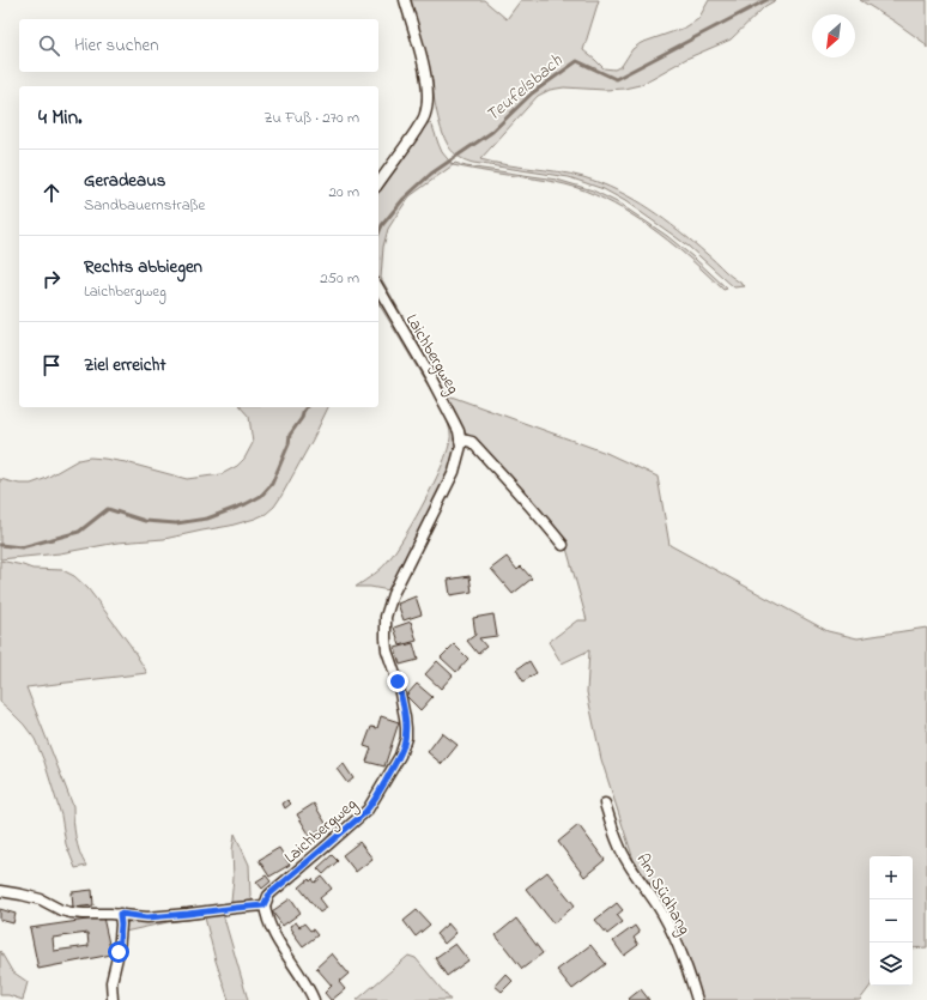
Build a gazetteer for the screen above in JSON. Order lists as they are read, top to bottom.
{
  "streets": {
    "street": ["Laichbergweg", "Am Südhang"]
  },
  "water": ["Teufelsbach"],
  "north": "bottom left",
  "page": {
    "search": "Hier suchen",
    "heading": ["4 Min.", "Zu Fuß · 270 m"],
    "list": [
      ["Geradeaus", "Sandbauernstraße", "20 m"],
      ["Rechts abbiegen", "Laichbergweg", "250 m"],
      "Ziel erreicht"
    ],
    "map_buttons": ["+", "−"]
  }
}
